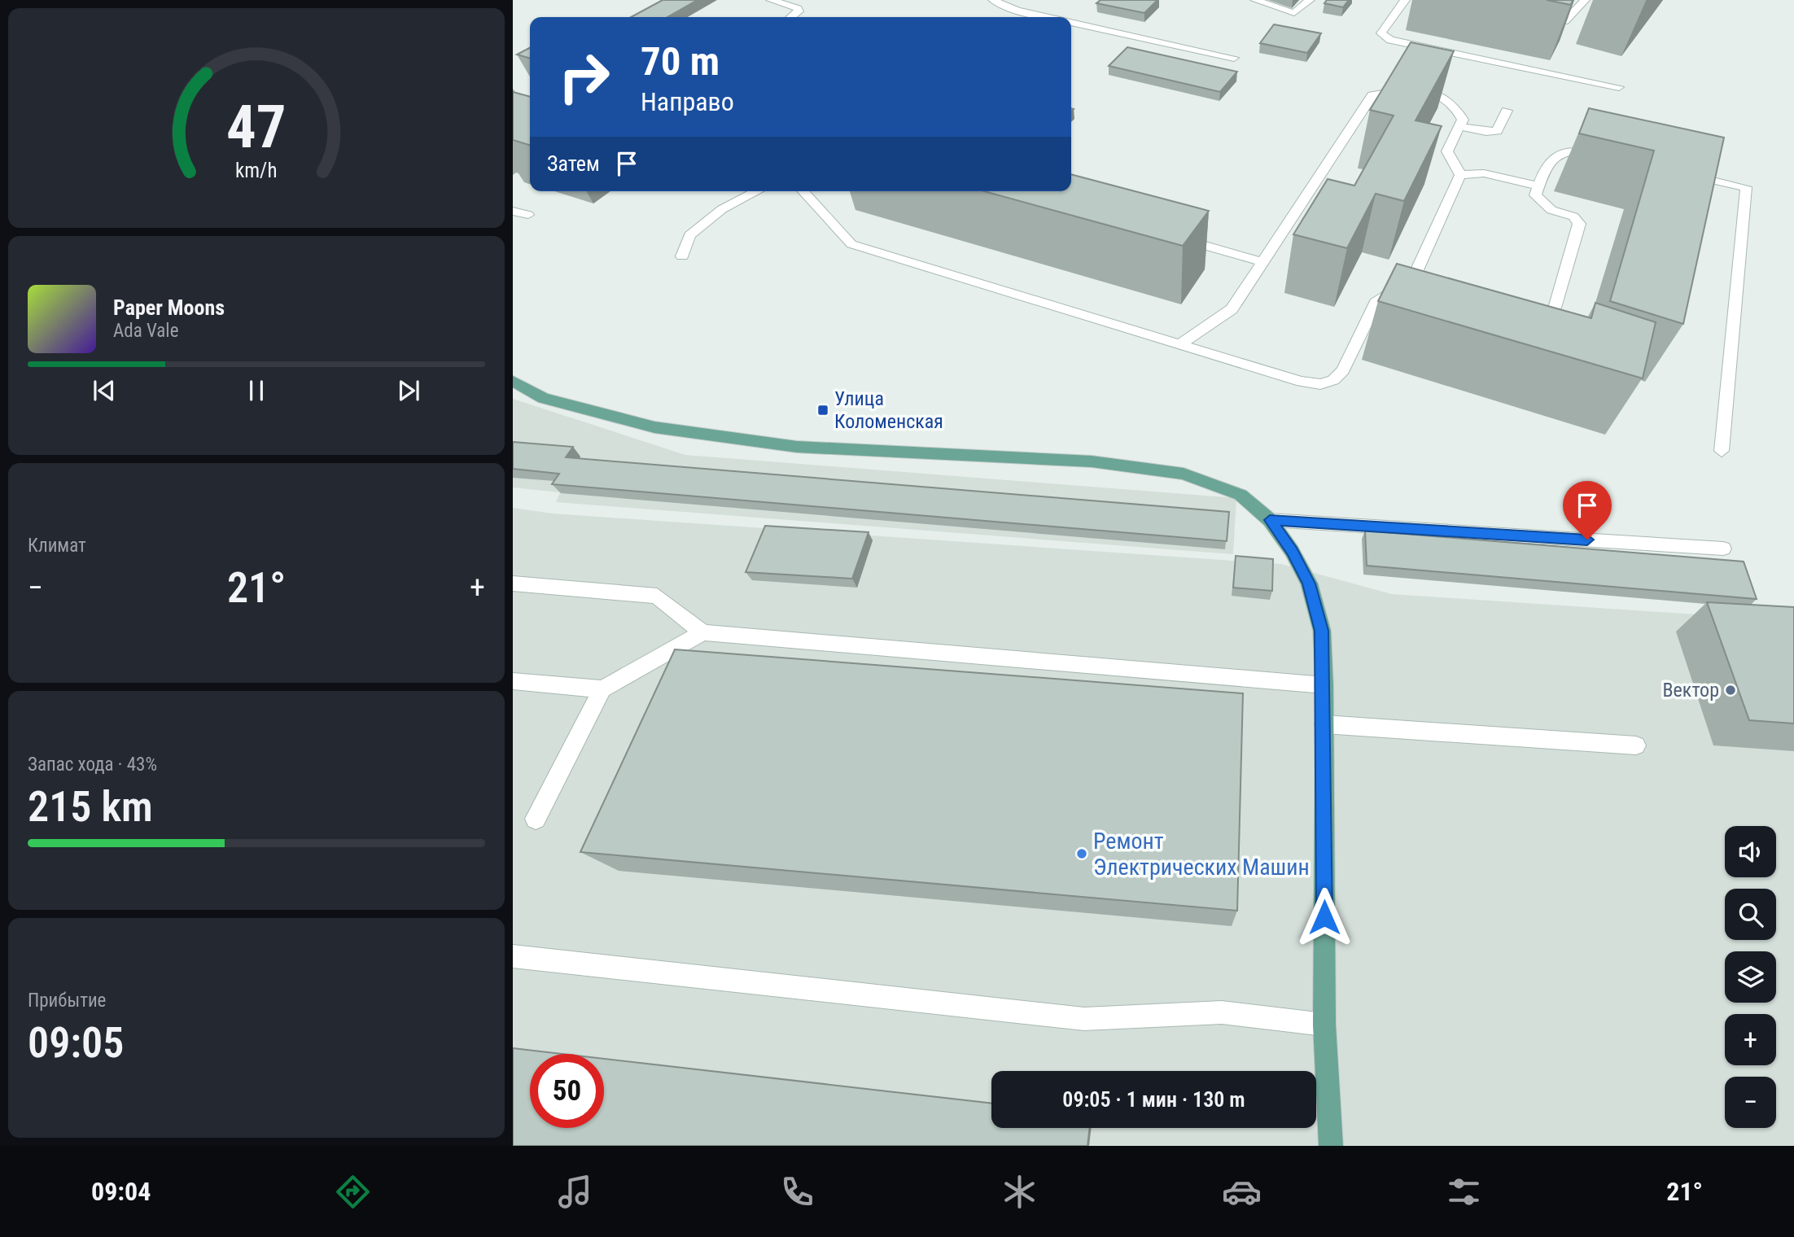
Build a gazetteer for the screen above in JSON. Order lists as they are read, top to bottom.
{
  "places": {
    "transit": ["Улица Коломенская"],
    "other": ["Вектор", "Ремонт Электрических Машин"]
  },
  "page": {
    "turn": ["70 m", "Направо"],
    "then": "Затем",
    "song": ["Paper Moons", "Ada Vale"],
    "tile": [
      "Климат",
      ["Запас хода · 43%", "215 km"],
      ["Прибытие", "09:05"]
    ],
    "heat": ["−", "21°", "+"],
    "map_buttons": ["+", "−"],
    "limit": "50",
    "trip": "09:05 · 1 мин · 130 m",
    "tabs": ["09:04", "21°"],
    "gauge": ["47", "km/h"]
  }
}
